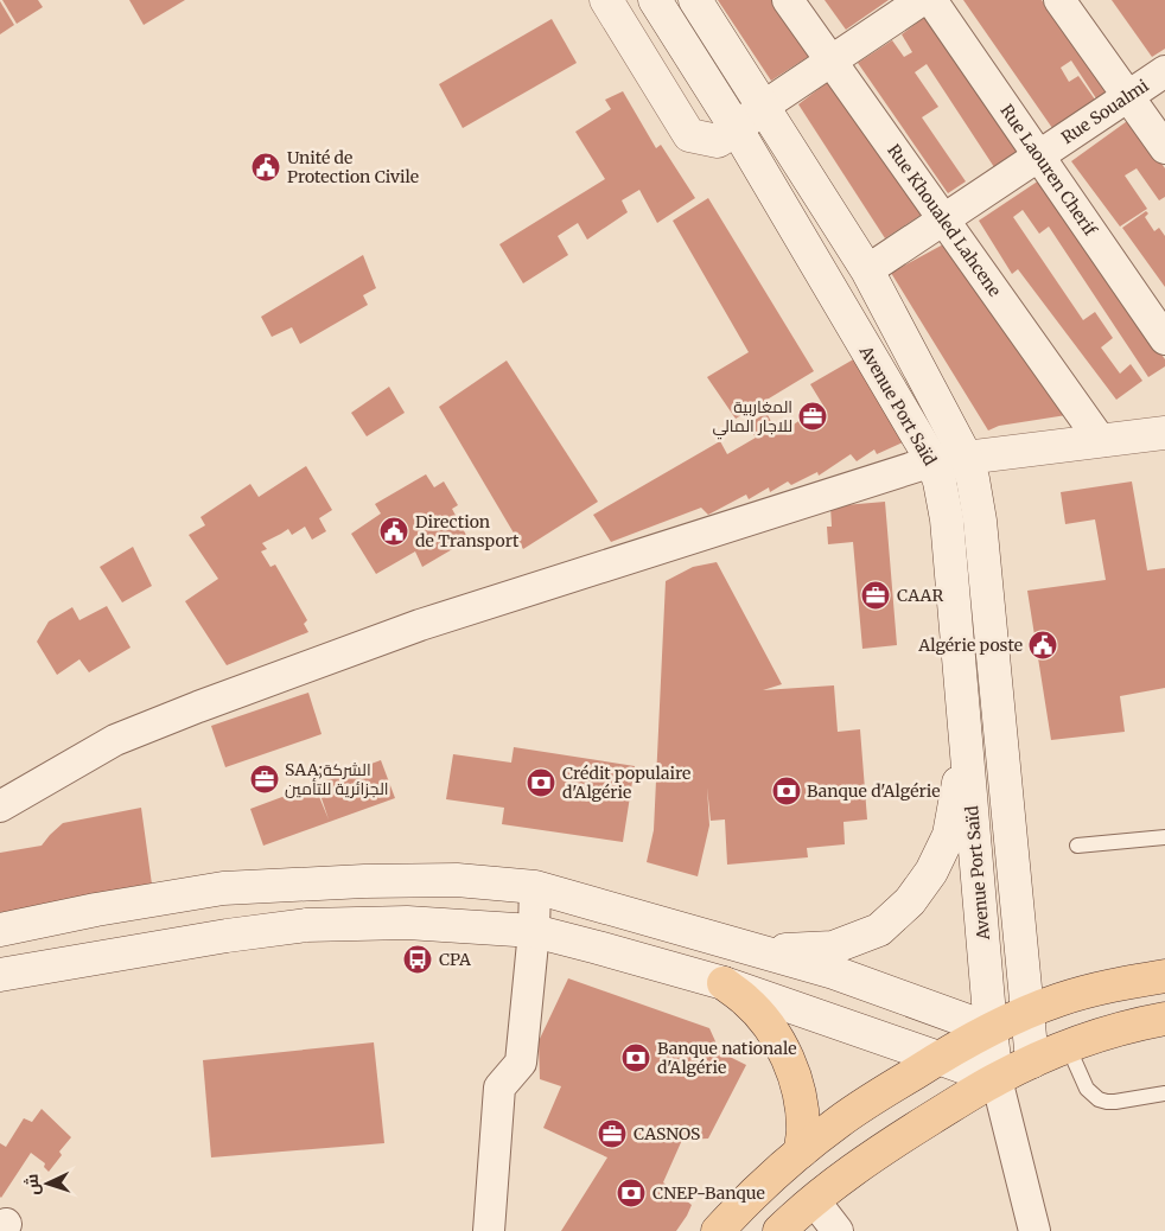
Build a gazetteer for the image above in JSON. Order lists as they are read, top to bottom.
{
  "streets": {
    "main road": ["Avenue Port Saïd"],
    "street": ["Rue Soualmi", "Rue Laouren Cherif", "Rue Khoualed Lahcene"]
  },
  "crossings": [
    ["Rue Soualmi", "Rue Laouren Cherif"],
    ["Rue Soualmi", "Rue Khoualed Lahcene"],
    ["Rue Soualmi", "Avenue Port Saïd"]
  ],
  "places": {
    "public building": ["Unité de Protection Civile", "Direction de Transport", "Algérie poste"],
    "office": [
      "المغاربية للاجار المالي",
      "CAAR",
      "SAA;الشركة الجزائرية للتأمين",
      "CASNOS"
    ],
    "bank": [
      "Crédit populaire d'Algérie",
      "Banque d'Algérie",
      "Banque nationale d'Algérie",
      "CNEP-Banque"
    ],
    "bus stop": ["CPA"]
  },
  "north": "left"
}
